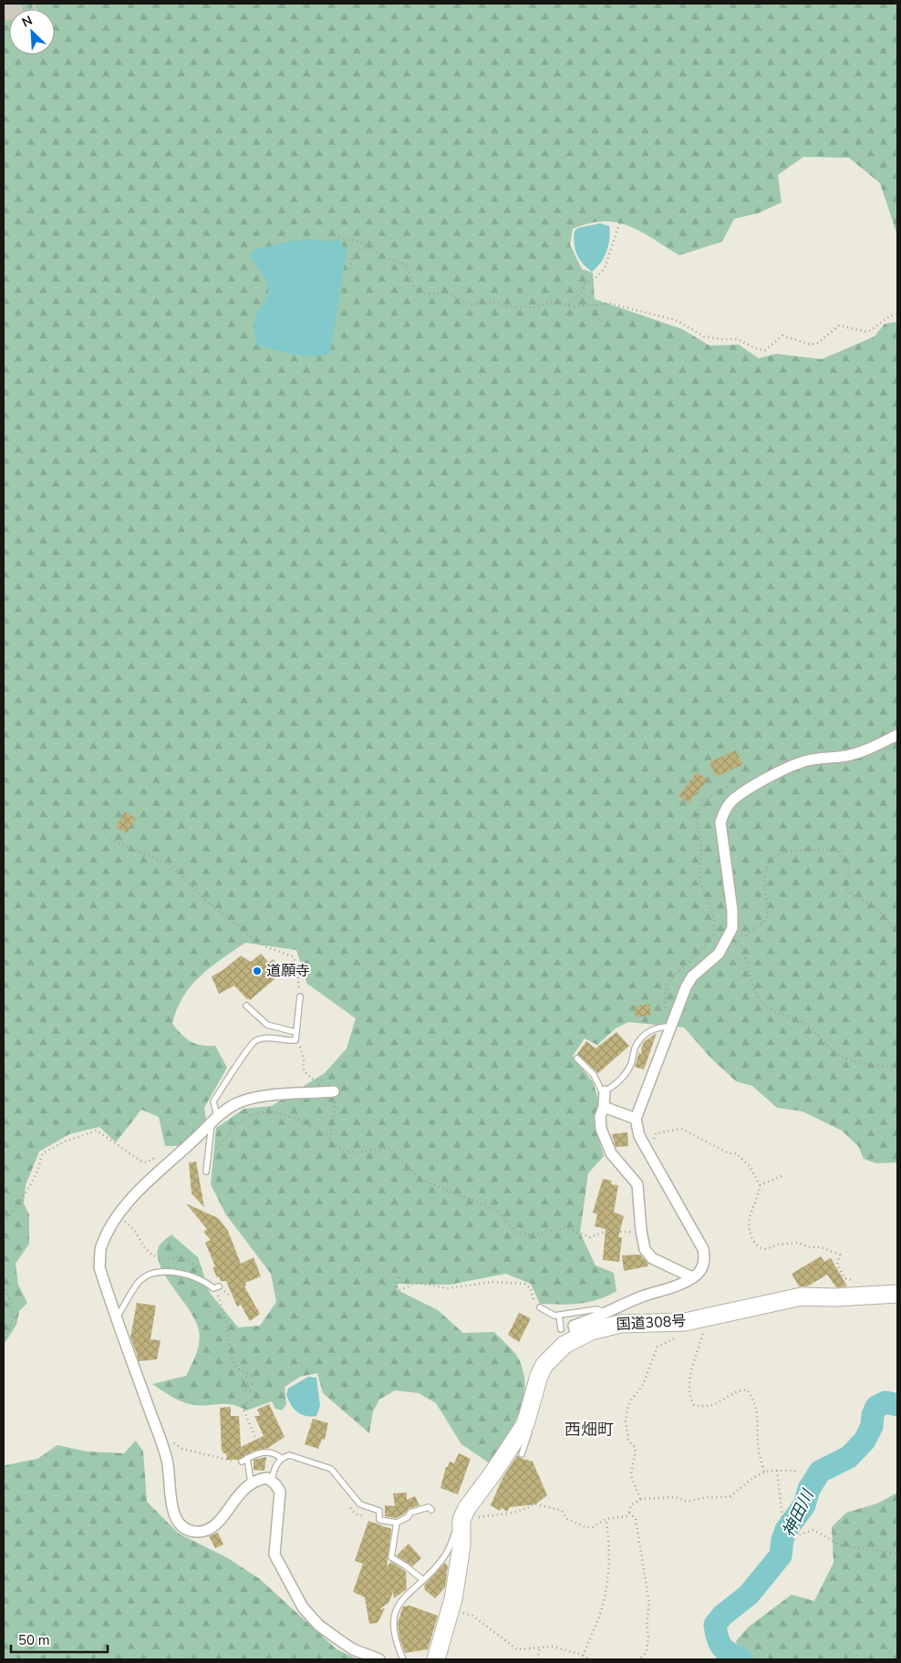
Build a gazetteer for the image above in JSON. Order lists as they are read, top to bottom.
{
  "streets": {
    "highway": ["国道308号"]
  },
  "districts": ["西畑町"],
  "water": ["神田川"],
  "places": ["道願寺"],
  "scale_bar": "50 m",
  "north": "top left"
}
